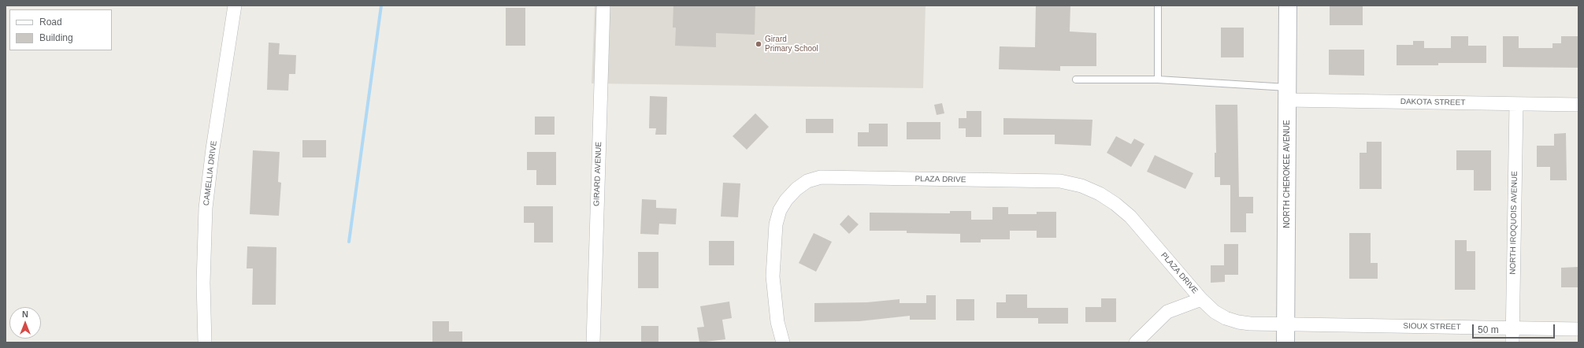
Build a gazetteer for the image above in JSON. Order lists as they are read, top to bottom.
{
  "streets": {
    "street": [
      "DAKOTA STREET",
      "CAMELLIA DRIVE",
      "GIRARD AVENUE",
      "NORTH CHEROKEE AVENUE",
      "PLAZA DRIVE",
      "NORTH IROQUOIS AVENUE",
      "SIOUX STREET"
    ]
  },
  "crossings": [
    ["DAKOTA STREET", "NORTH CHEROKEE AVENUE"],
    ["DAKOTA STREET", "NORTH IROQUOIS AVENUE"],
    ["NORTH CHEROKEE AVENUE", "PLAZA DRIVE"],
    ["NORTH CHEROKEE AVENUE", "SIOUX STREET"],
    ["PLAZA DRIVE", "SIOUX STREET"],
    ["NORTH IROQUOIS AVENUE", "SIOUX STREET"]
  ],
  "places": ["Girard Primary School"],
  "legend": ["Road", "Building"],
  "scale_bar": "50 m",
  "north": "top"
}
